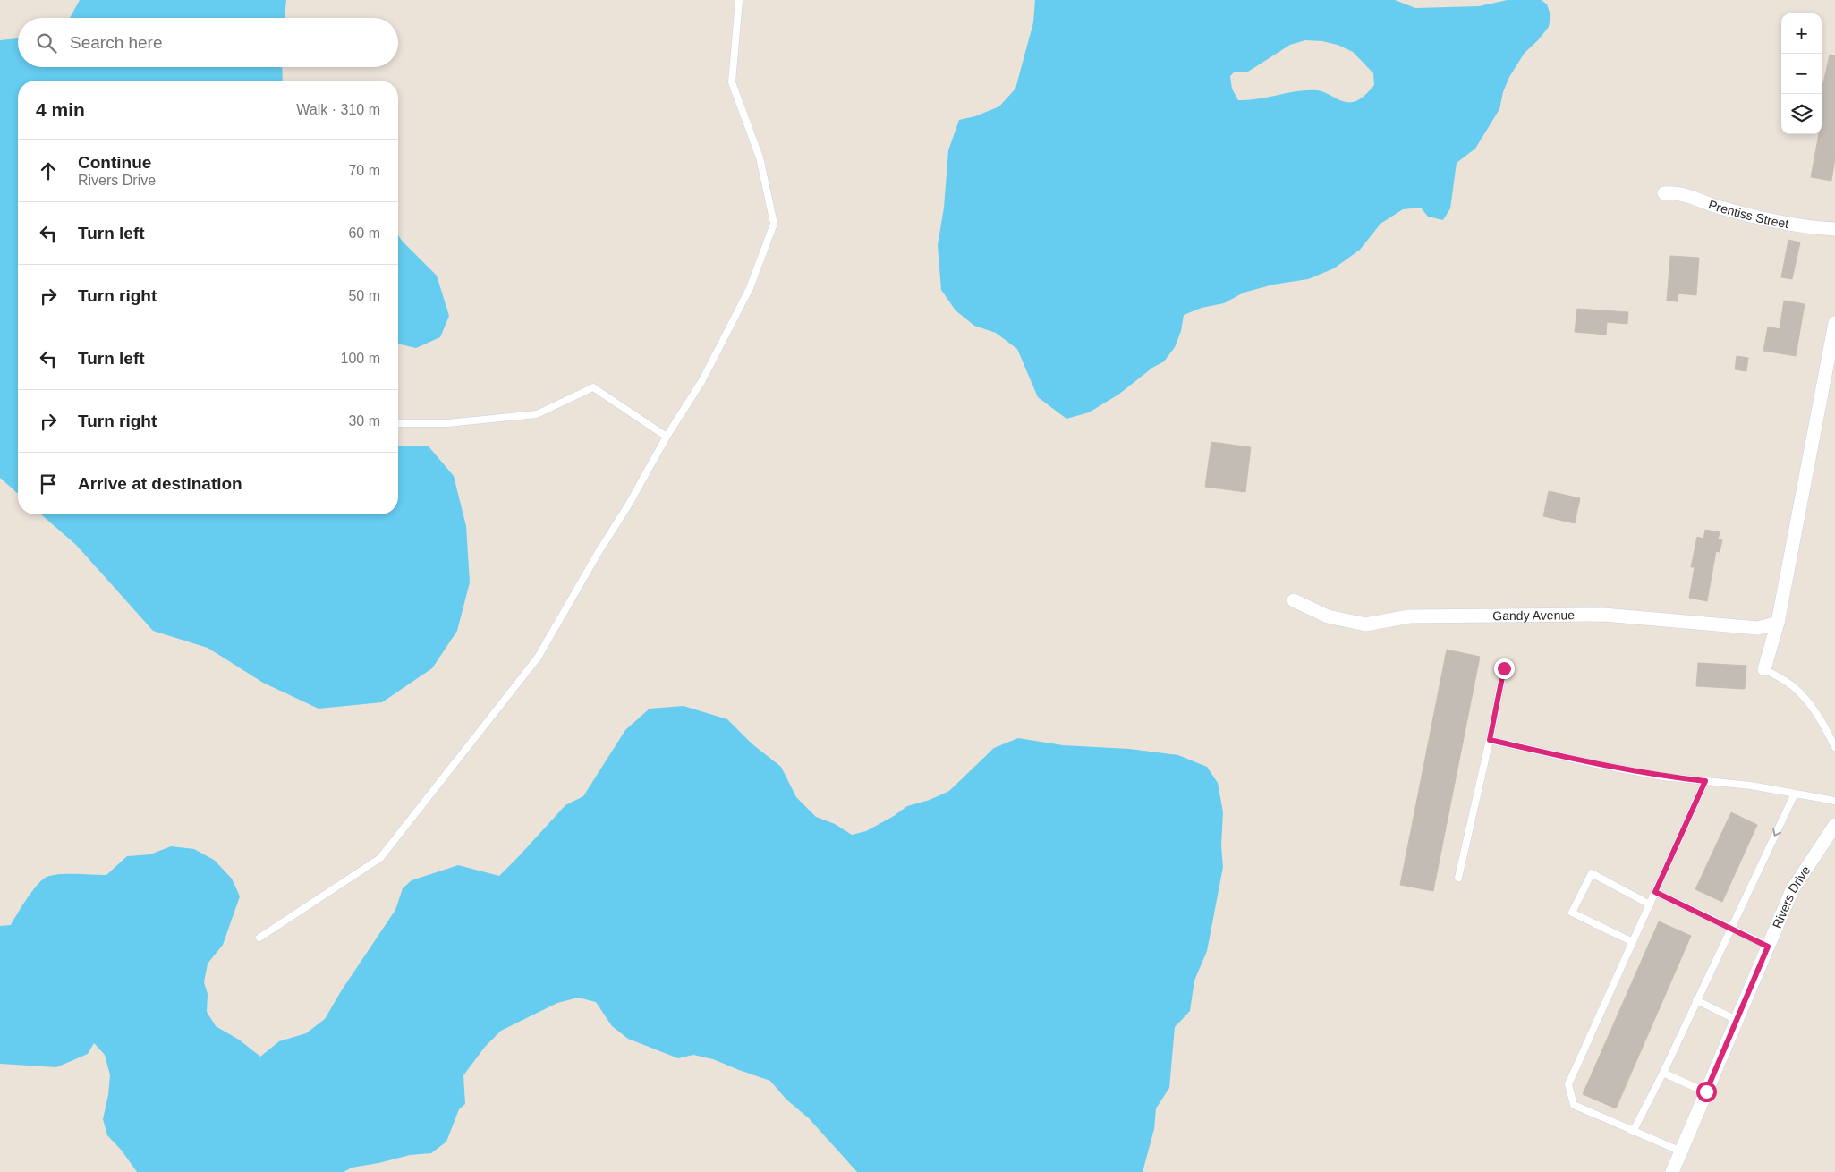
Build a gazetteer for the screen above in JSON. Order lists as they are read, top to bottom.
{
  "streets": {
    "street": ["Prentiss Street", "Gandy Avenue", "Rivers Drive"]
  },
  "page": {
    "map_buttons": ["+", "−"],
    "search": "Search here",
    "heading": ["4 min", "Walk · 310 m"],
    "list": [
      ["Continue", "Rivers Drive", "70 m"],
      ["Turn left", "60 m"],
      ["Turn right", "50 m"],
      ["Turn left", "100 m"],
      ["Turn right", "30 m"],
      "Arrive at destination"
    ]
  }
}
